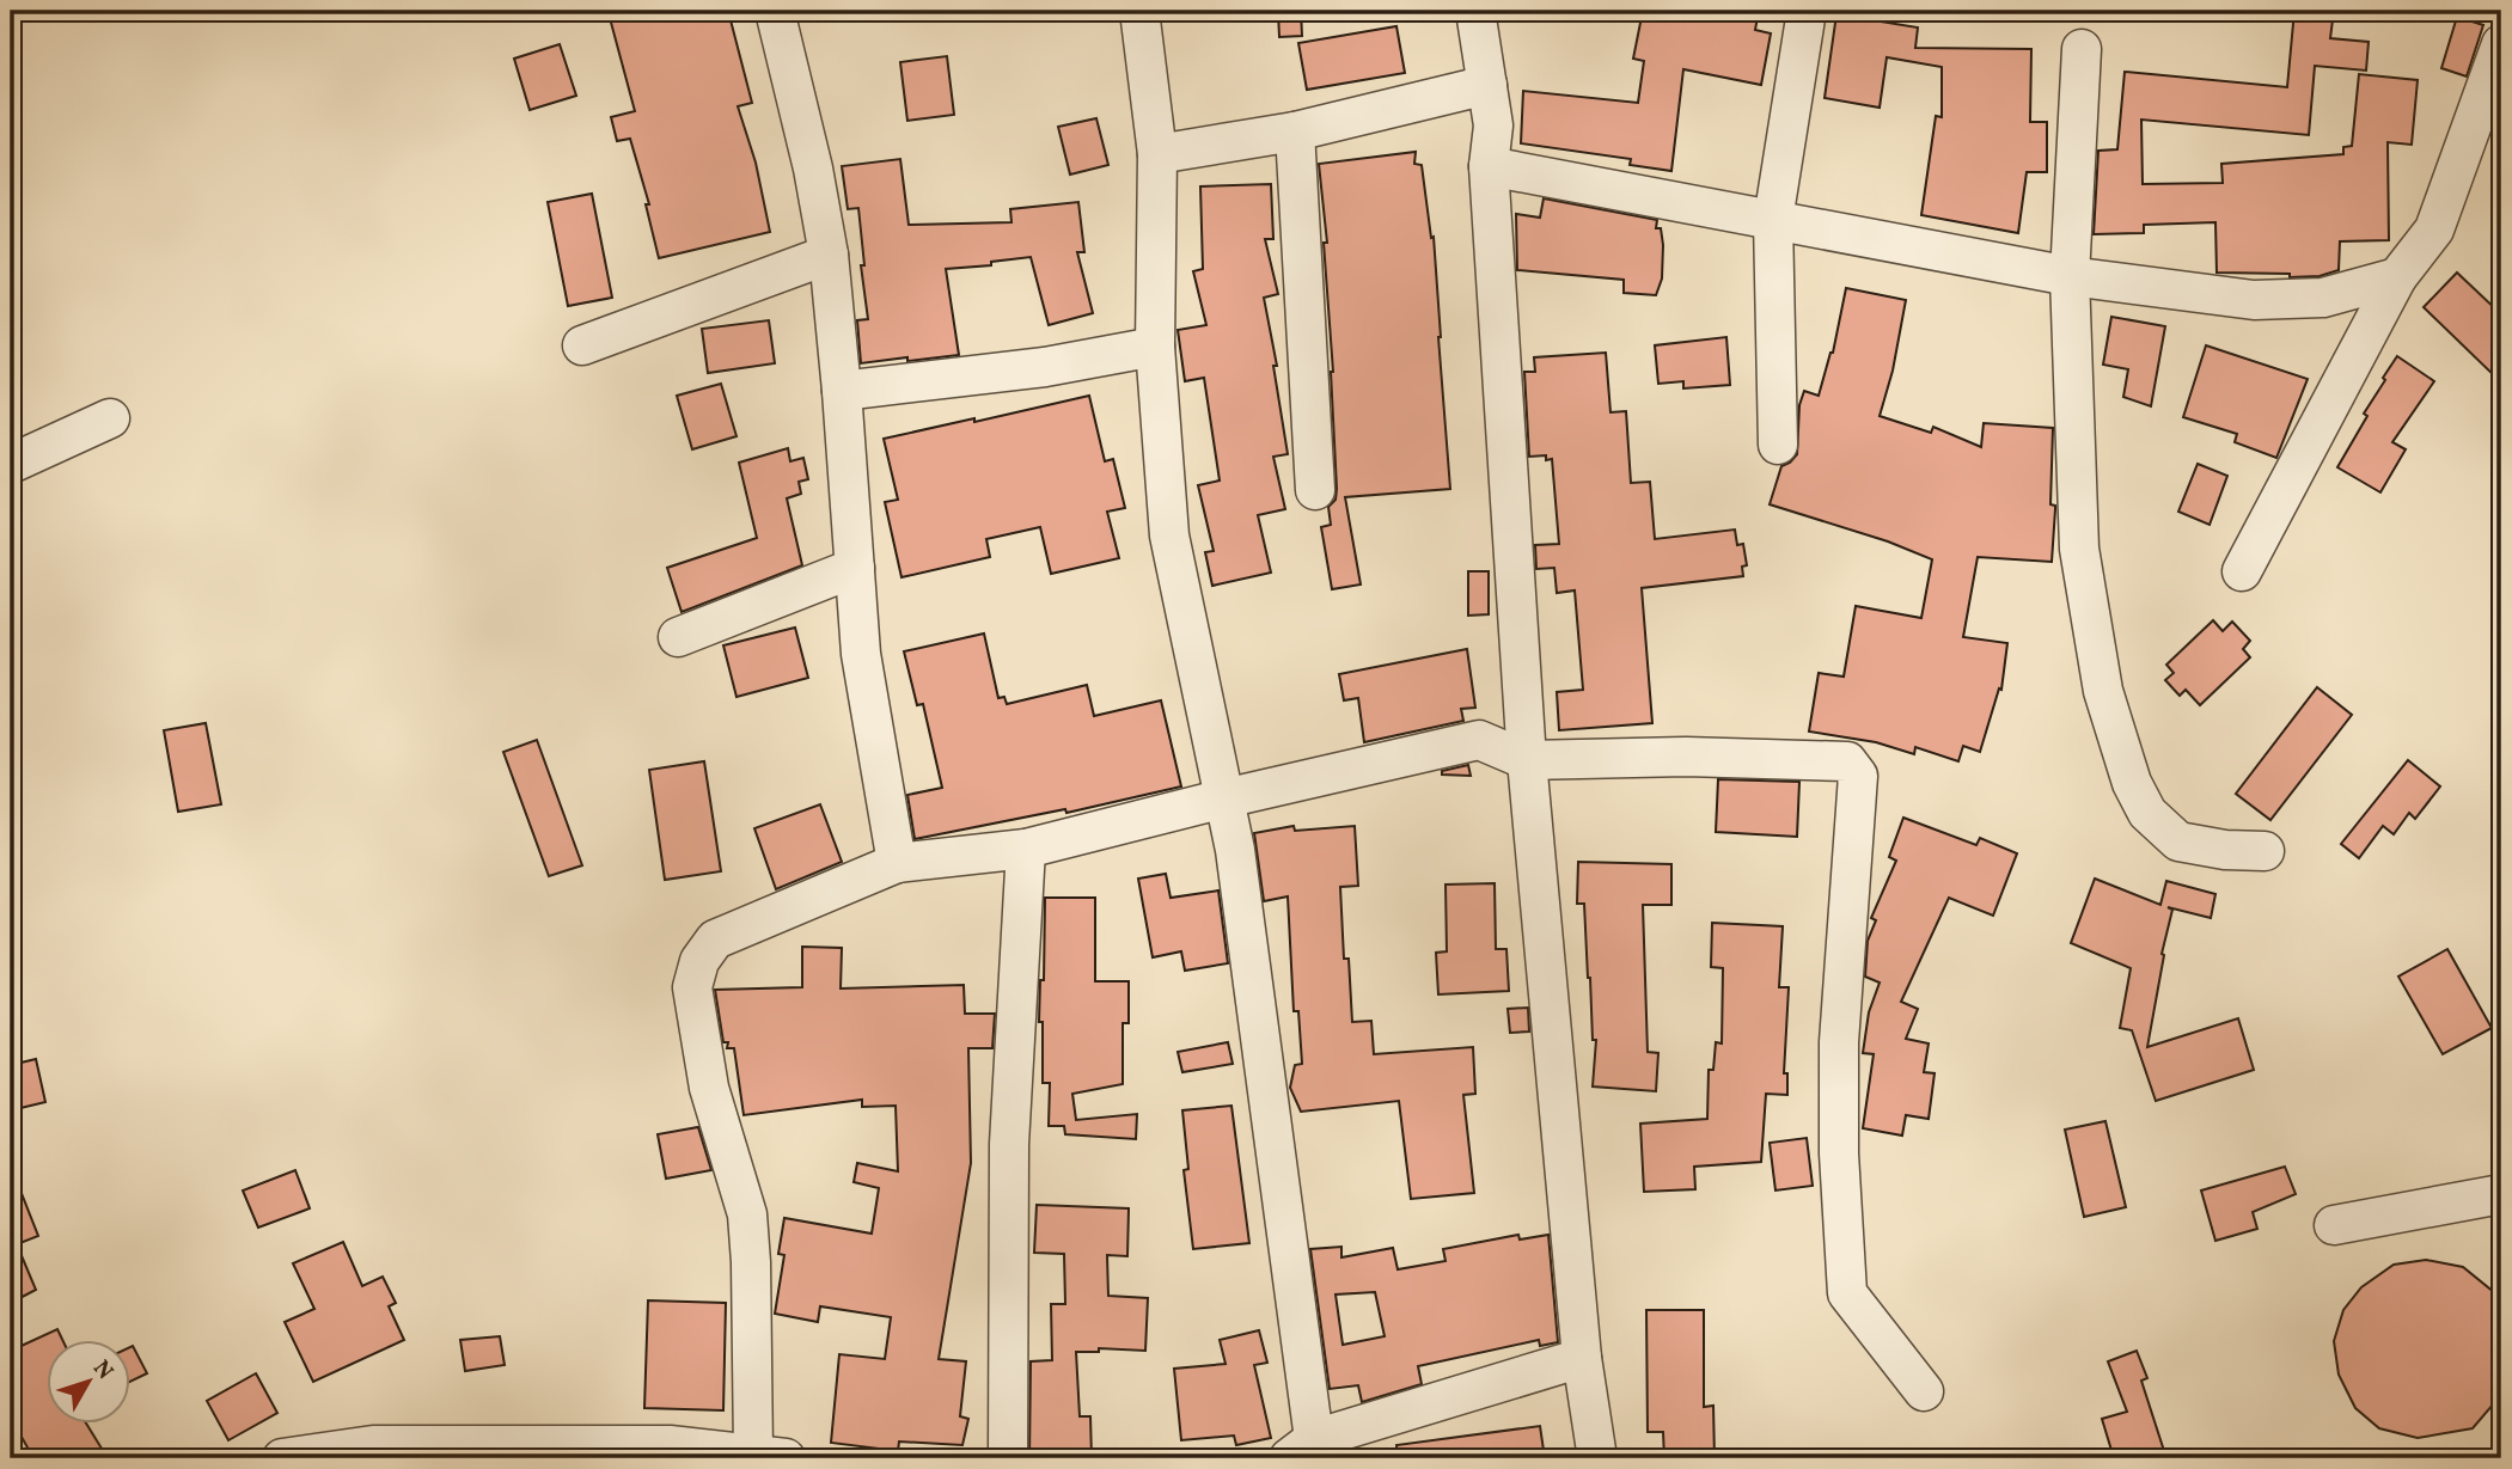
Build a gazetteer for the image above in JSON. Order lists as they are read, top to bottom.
{
  "north": "top right"
}
